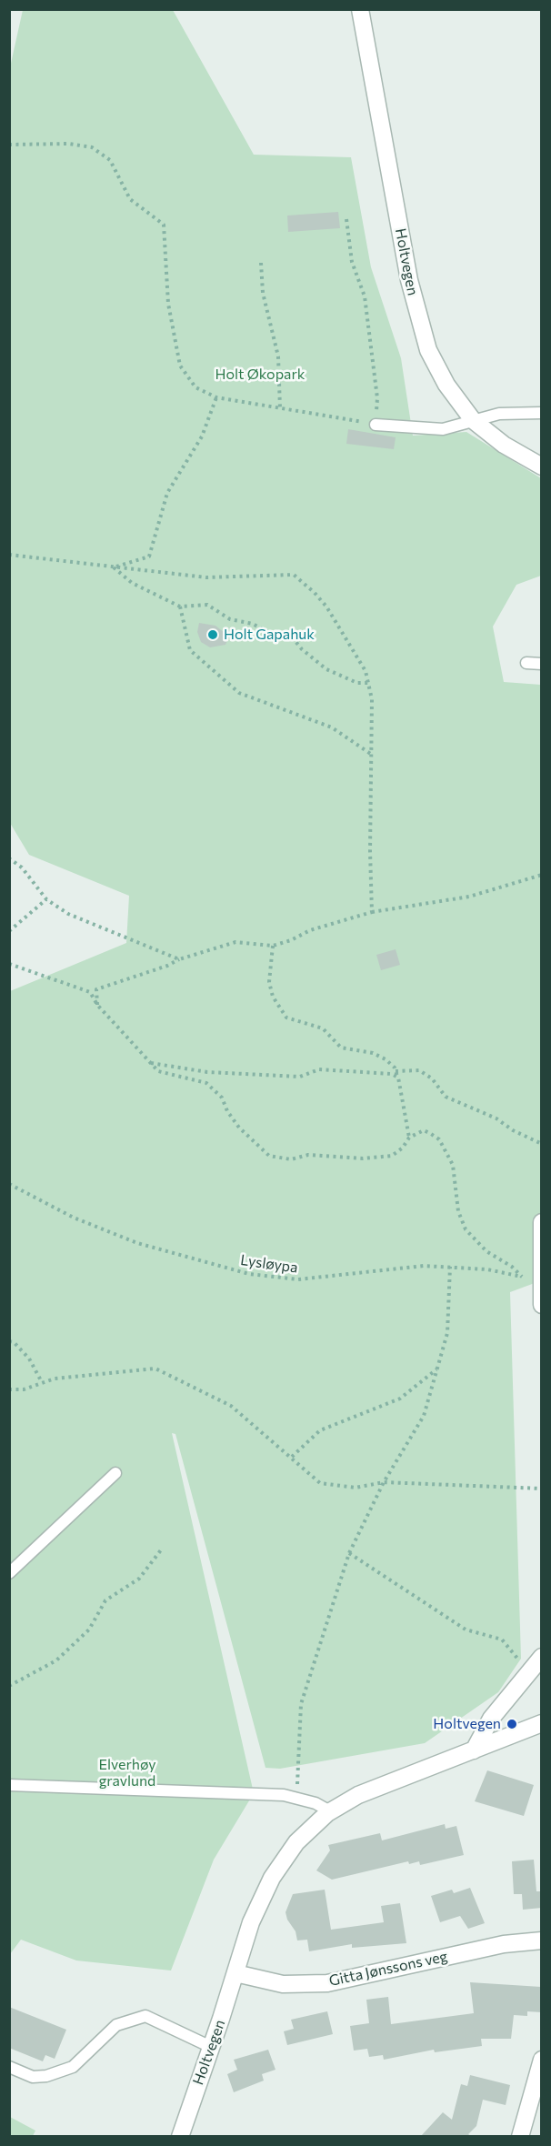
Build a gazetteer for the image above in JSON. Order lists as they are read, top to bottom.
{
  "streets": {
    "street": ["Holtvegen", "Gitta Jønssons veg"],
    "path": ["Lysløypa"]
  },
  "crossings": [
    ["Holtvegen", "Gitta Jønssons veg"]
  ],
  "parks": ["Holt Økopark", "Elverhøy gravlund"],
  "places": ["Holt Gapahuk", "Holtvegen"]
}
